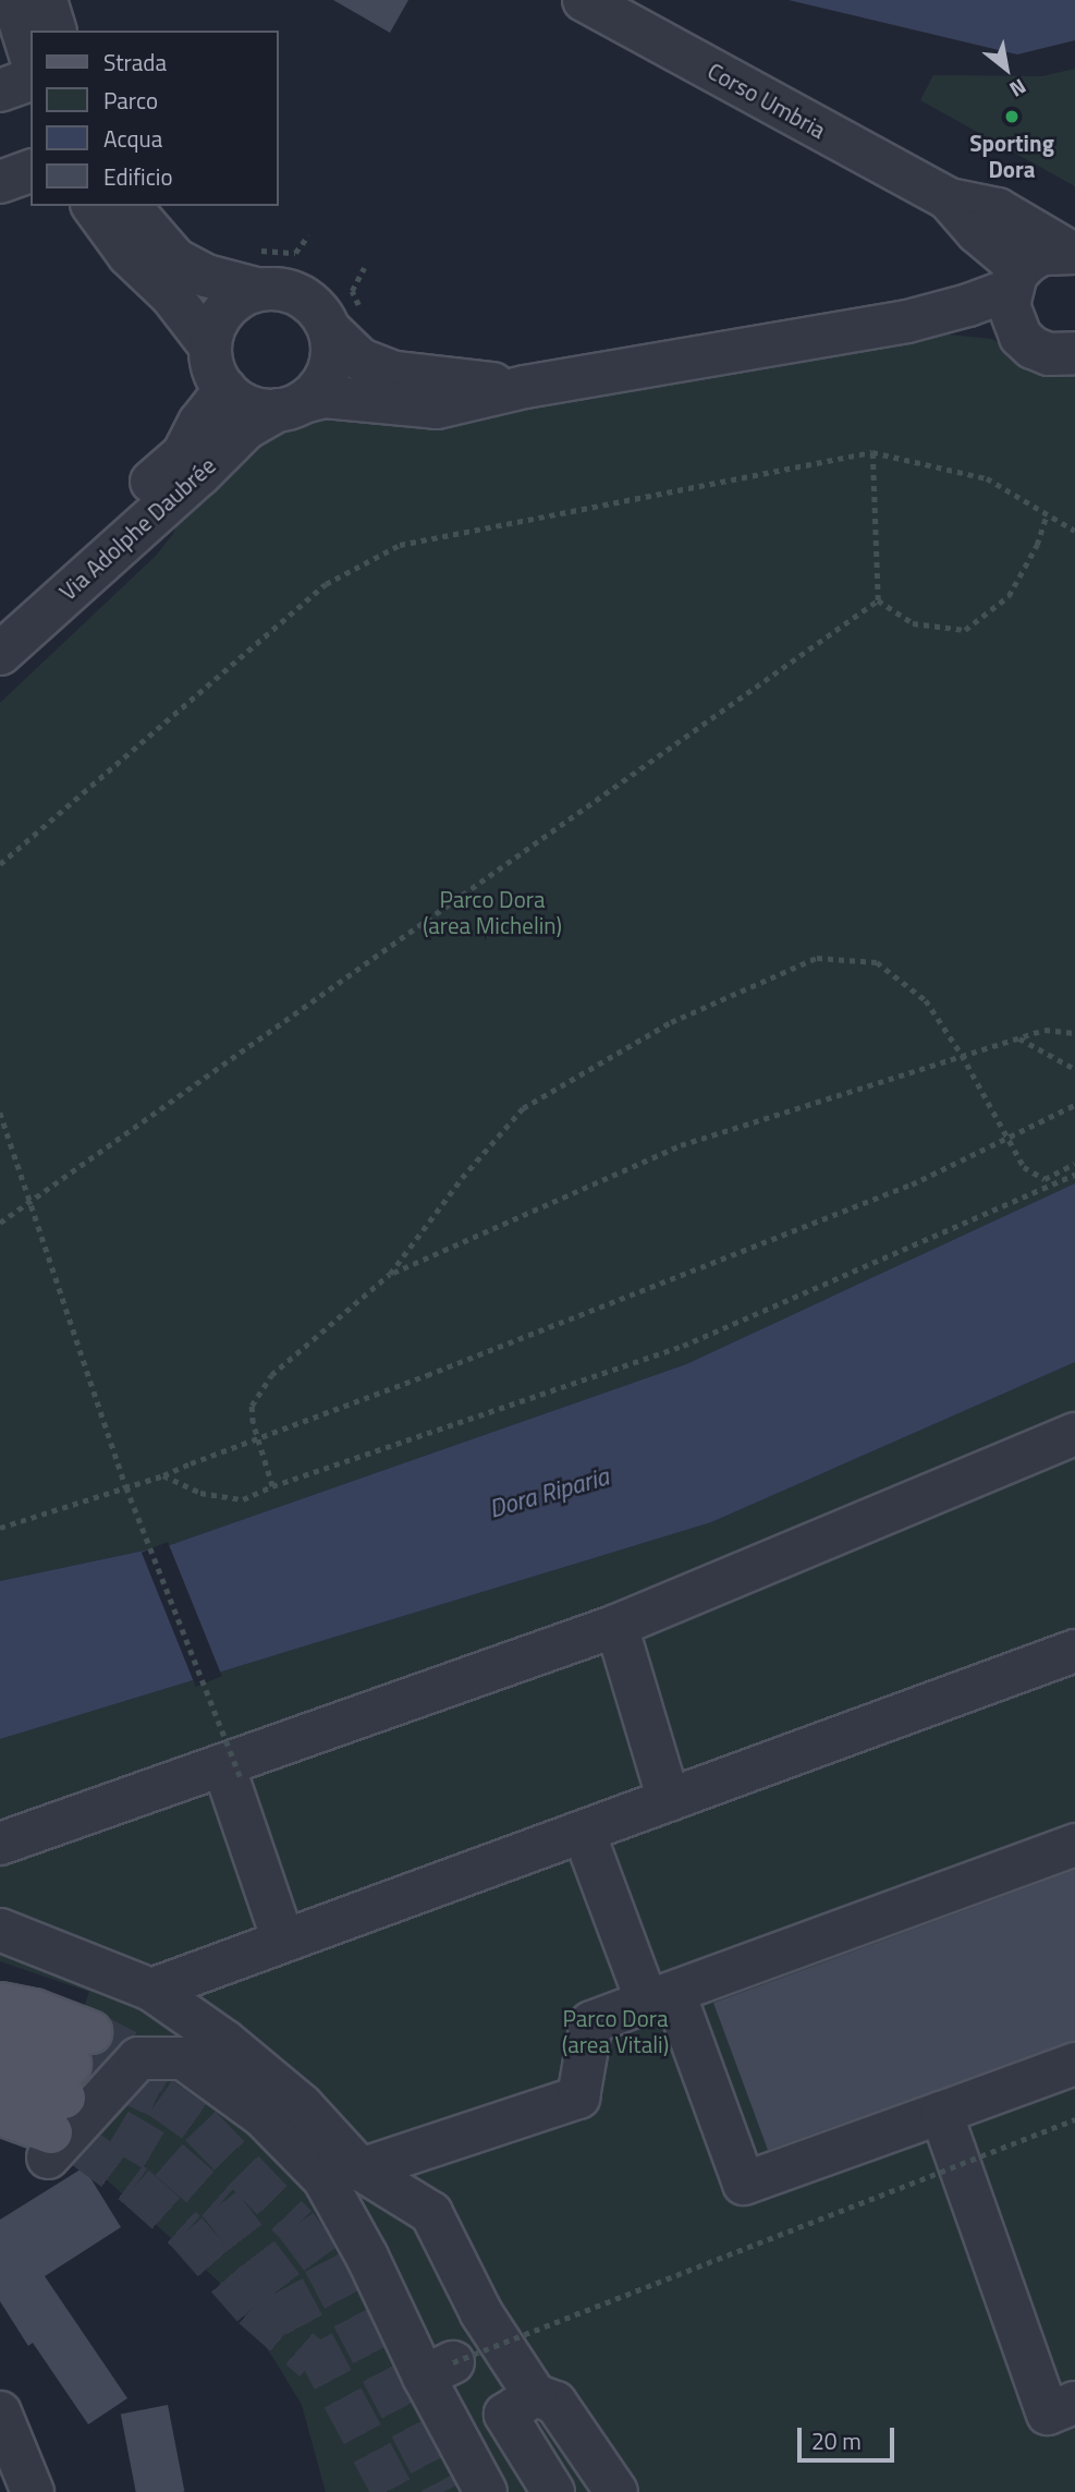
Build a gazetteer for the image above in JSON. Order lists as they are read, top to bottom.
{
  "streets": {
    "street": ["Corso Umbria", "Via Adolphe Daubrée"]
  },
  "water": ["Dora Riparia"],
  "parks": ["Parco Dora (area Michelin)", "Parco Dora (area Vitali)"],
  "places": ["Sporting Dora"],
  "legend": [
    "Strada",
    "Parco",
    "Acqua",
    "Edificio"
  ],
  "scale_bar": "20 m",
  "north": "bottom right"
}
